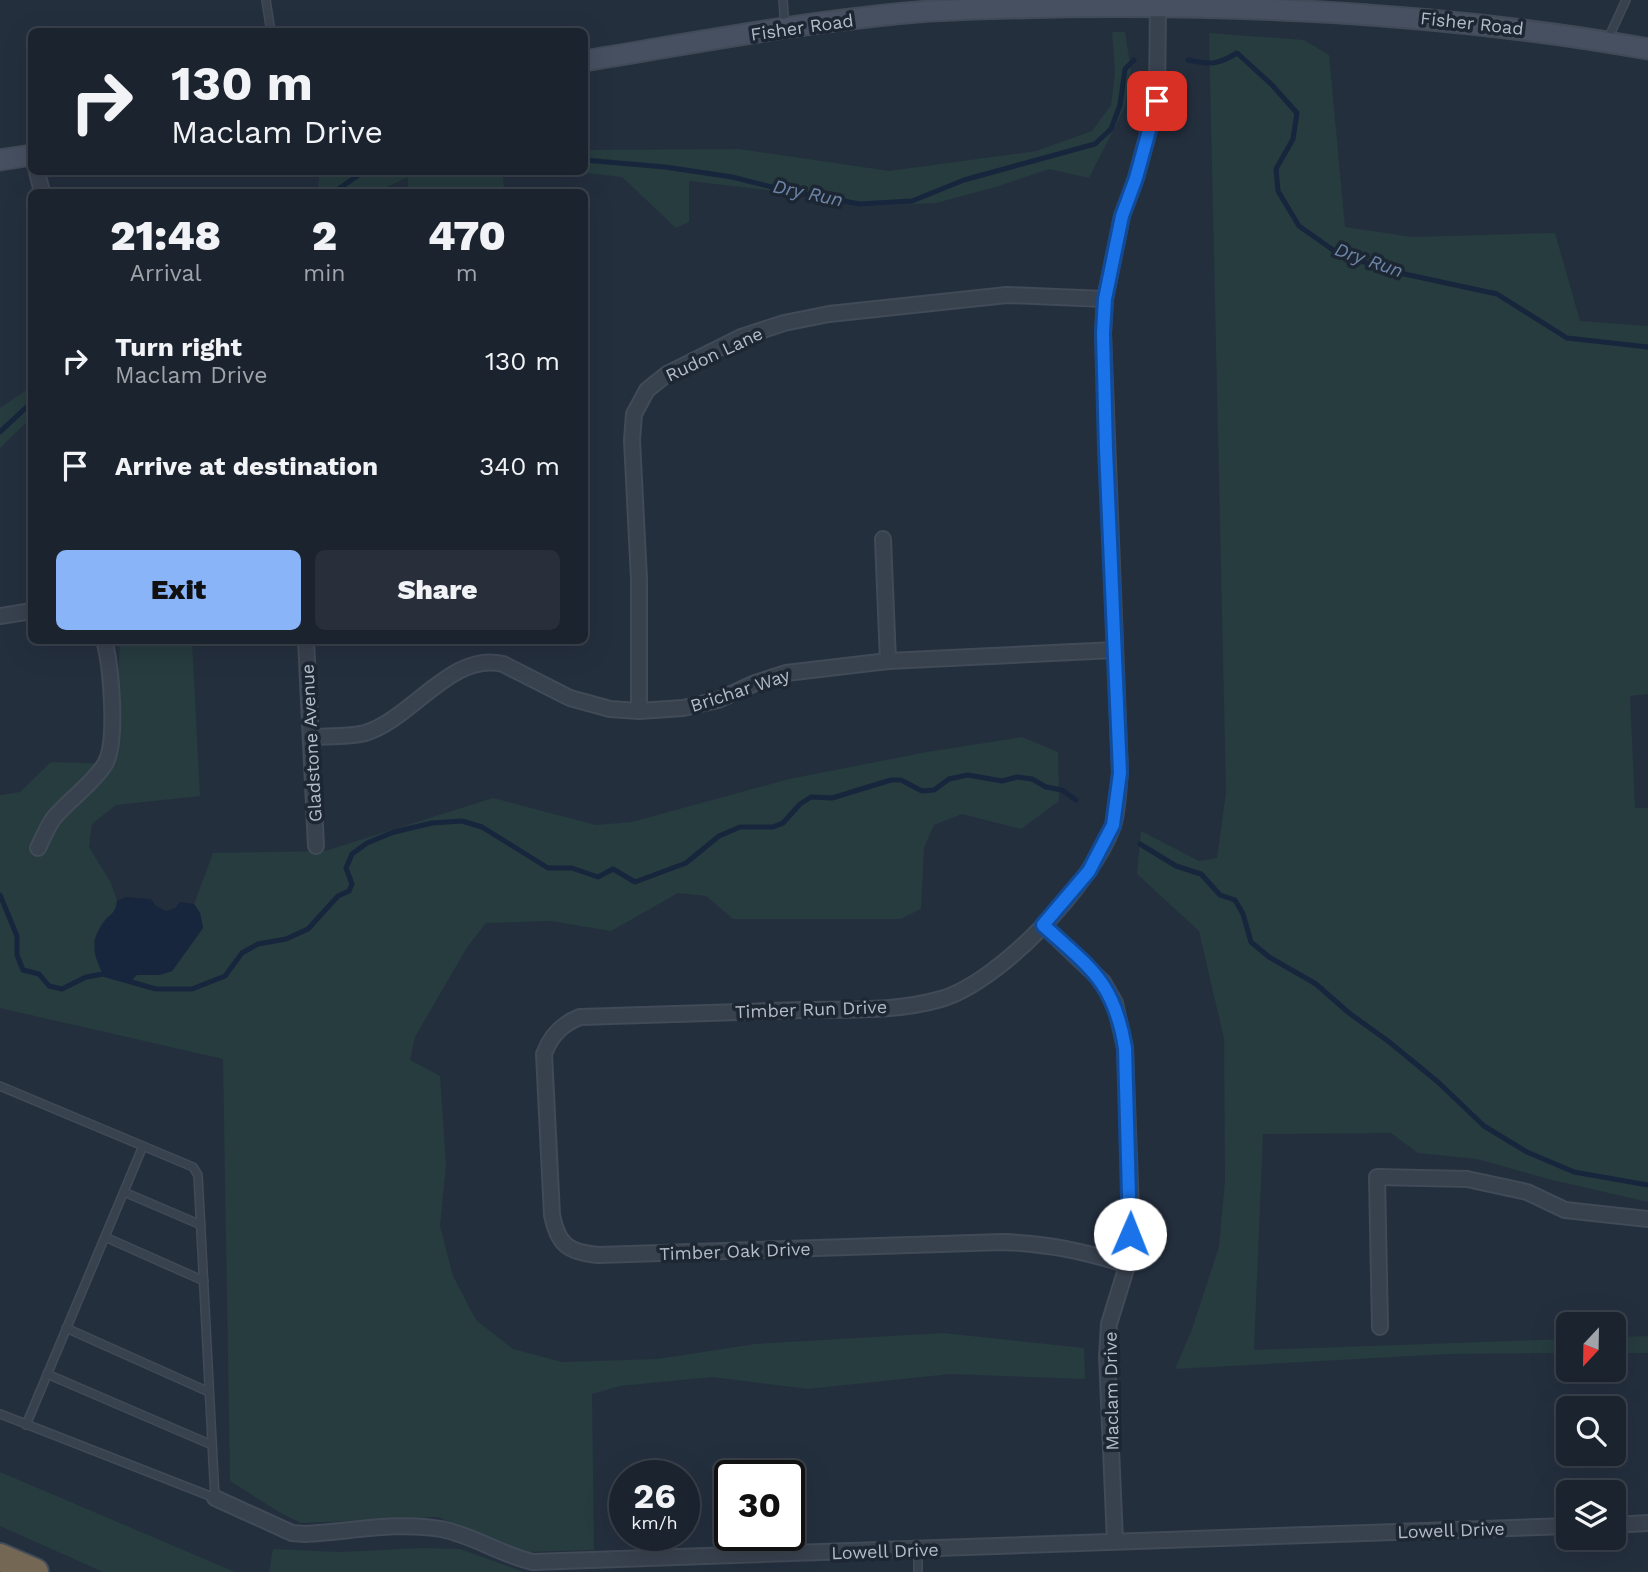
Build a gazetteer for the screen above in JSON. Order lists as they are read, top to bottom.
{
  "streets": {
    "main road": ["Fisher Road"],
    "street": [
      "Rudon Lane",
      "Brichar Way",
      "Gladstone Avenue",
      "Timber Run Drive",
      "Timber Oak Drive",
      "Maclam Drive",
      "Lowell Drive"
    ]
  },
  "crossings": [
    ["Rudon Lane", "Brichar Way"],
    ["Brichar Way", "Gladstone Avenue"],
    ["Timber Run Drive", "Timber Oak Drive"],
    ["Timber Run Drive", "Maclam Drive"],
    ["Timber Oak Drive", "Maclam Drive"],
    ["Maclam Drive", "Lowell Drive"]
  ],
  "water": ["Dry Run"],
  "north": "bottom",
  "page": {
    "turn": ["130 m", "Maclam Drive"],
    "eta": [
      "21:48",
      "Arrival",
      "2",
      "min",
      "470",
      "m"
    ],
    "list": [
      {
        "name": "Turn right",
        "note": "Maclam Drive",
        "value": "130 m"
      },
      {
        "name": "Arrive at destination",
        "value": "340 m"
      }
    ],
    "buttons": ["Exit", "Share"],
    "speed": "26 km/h",
    "limit": "30"
  }
}
